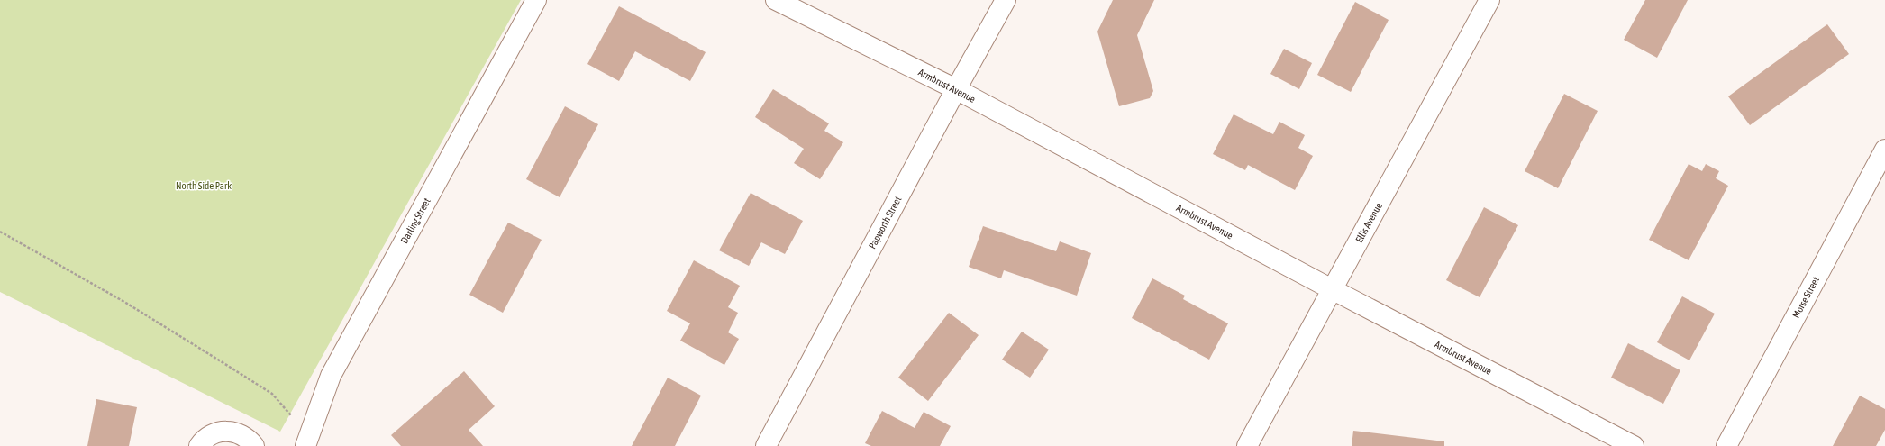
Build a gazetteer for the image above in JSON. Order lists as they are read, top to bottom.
{
  "streets": {
    "street": [
      "Armbrust Avenue",
      "Darling Street",
      "Papworth Street",
      "Ellis Avenue",
      "Morse Street"
    ]
  },
  "crossings": [
    ["Armbrust Avenue", "Papworth Street"],
    ["Armbrust Avenue", "Ellis Avenue"]
  ],
  "parks": ["North Side Park"]
}
